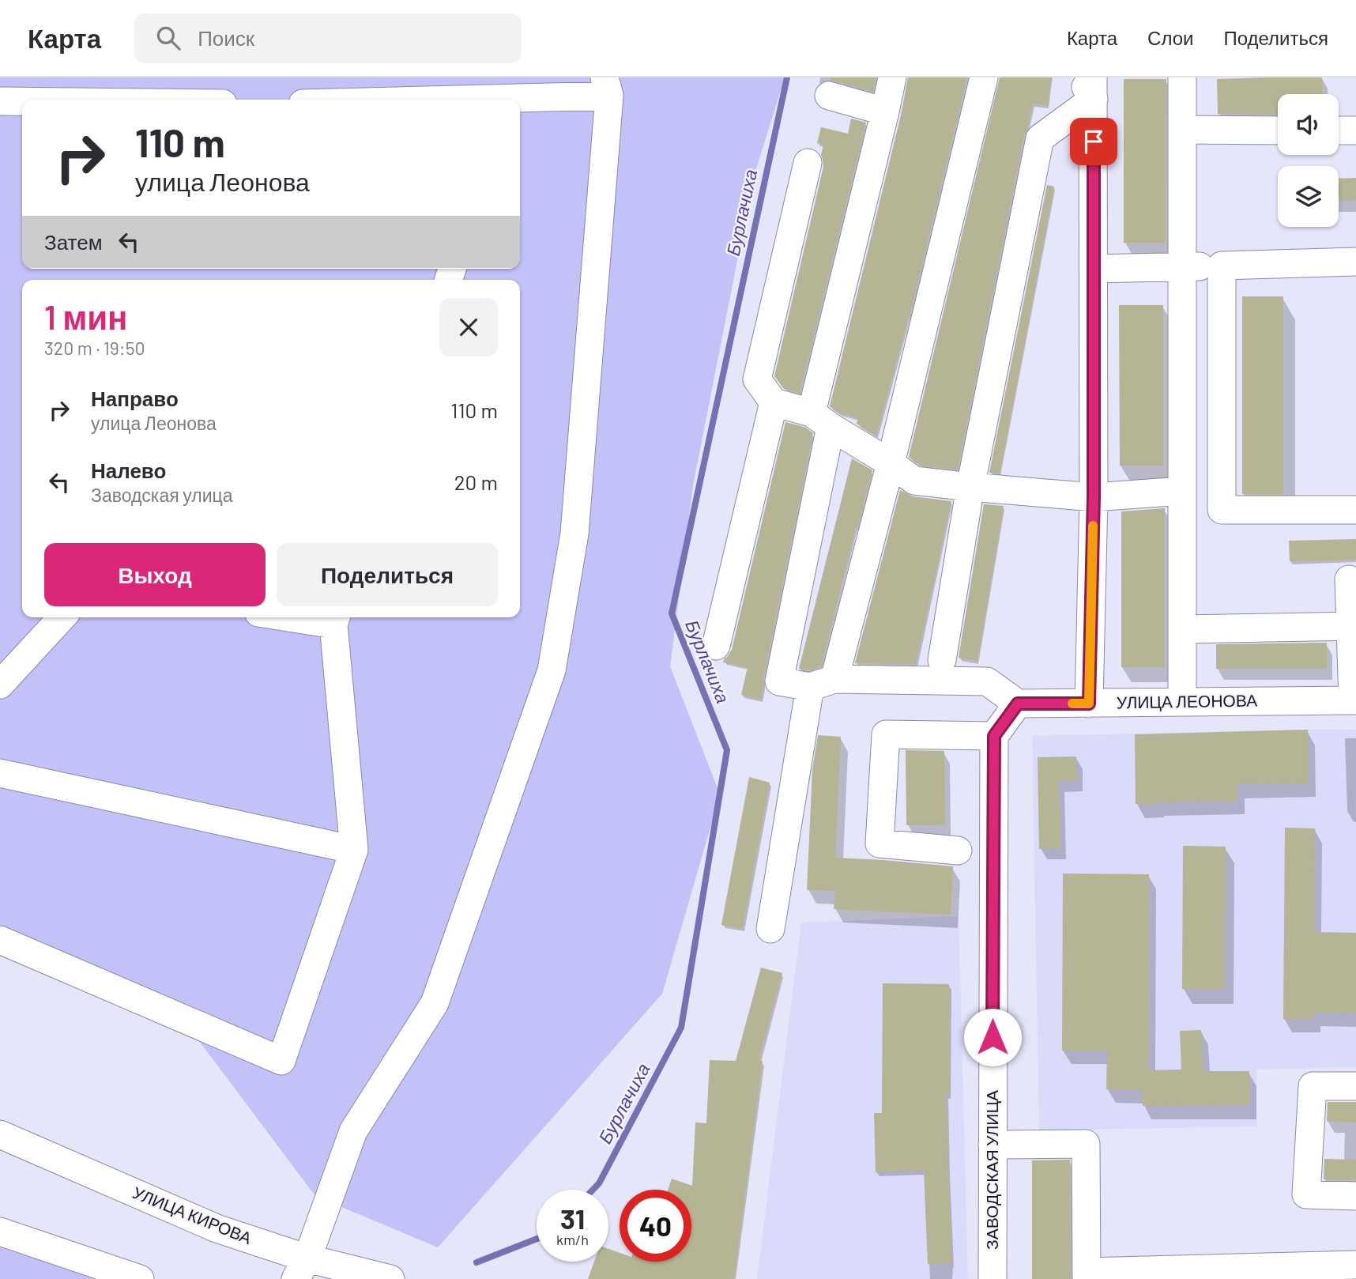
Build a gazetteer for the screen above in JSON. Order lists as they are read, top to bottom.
{
  "streets": {
    "street": ["УЛИЦА ЛЕОНОВА", "ЗАВОДСКАЯ УЛИЦА", "УЛИЦА КИРОВА"]
  },
  "water": ["Бурлачиха"],
  "page": {
    "header": "Карта",
    "search": "Поиск",
    "nav": ["Карта", "Слои", "Поделиться"],
    "turn": ["110 m", "улица Леонова"],
    "then": "Затем",
    "heading": ["1 мин", "320 m · 19:50"],
    "list": [
      {
        "name": "Направо",
        "note": "улица Леонова",
        "value": "110 m"
      },
      {
        "name": "Налево",
        "note": "Заводская улица",
        "value": "20 m"
      }
    ],
    "buttons": ["Выход", "Поделиться"],
    "speed": "31 km/h",
    "limit": "40"
  }
}
